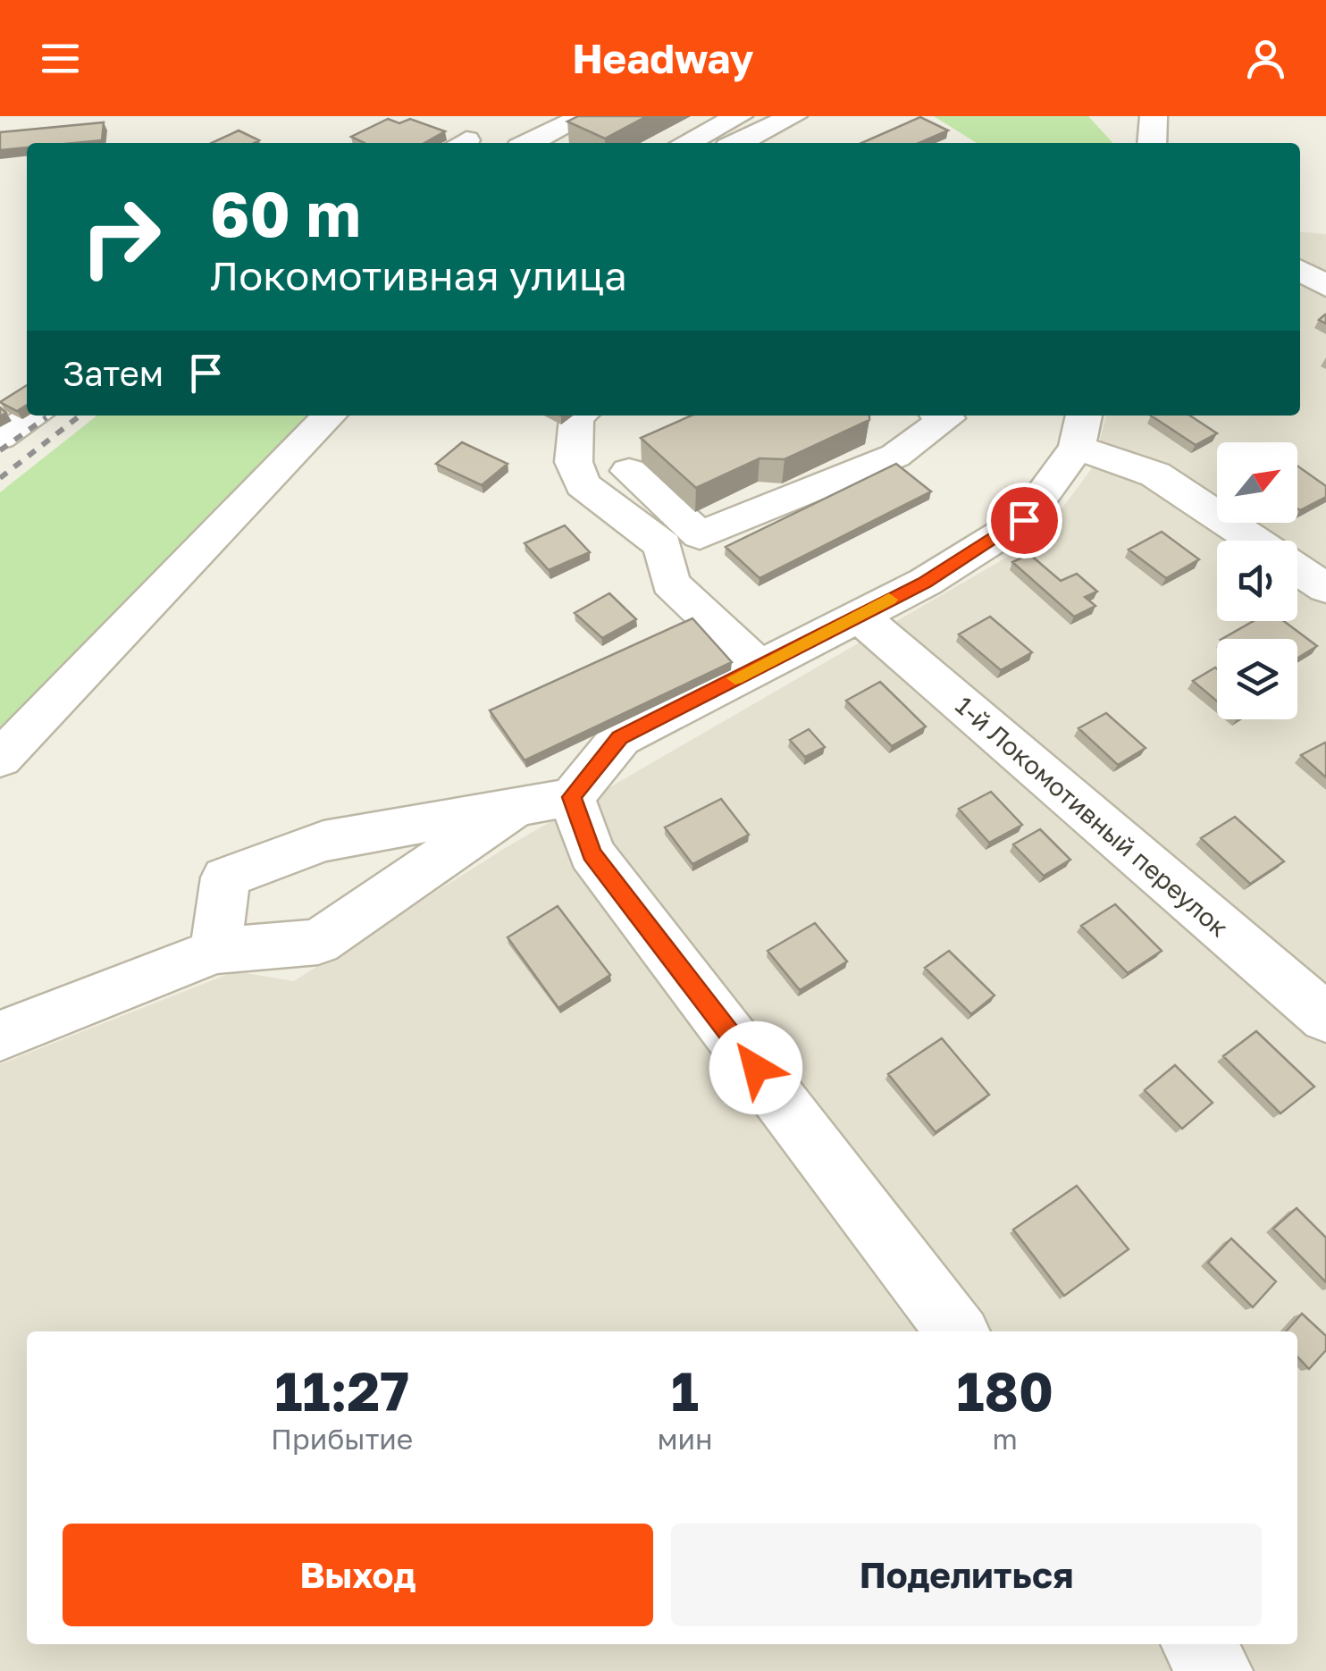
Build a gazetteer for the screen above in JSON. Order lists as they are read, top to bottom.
{
  "streets": {
    "street": ["1-й Локомотивный переулок"]
  },
  "north": "top right",
  "page": {
    "header": "Headway",
    "turn": ["60 m", "Локомотивная улица"],
    "then": "Затем",
    "eta": [
      "11:27",
      "Прибытие",
      "1",
      "мин",
      "180",
      "m"
    ],
    "buttons": ["Выход", "Поделиться"]
  }
}
